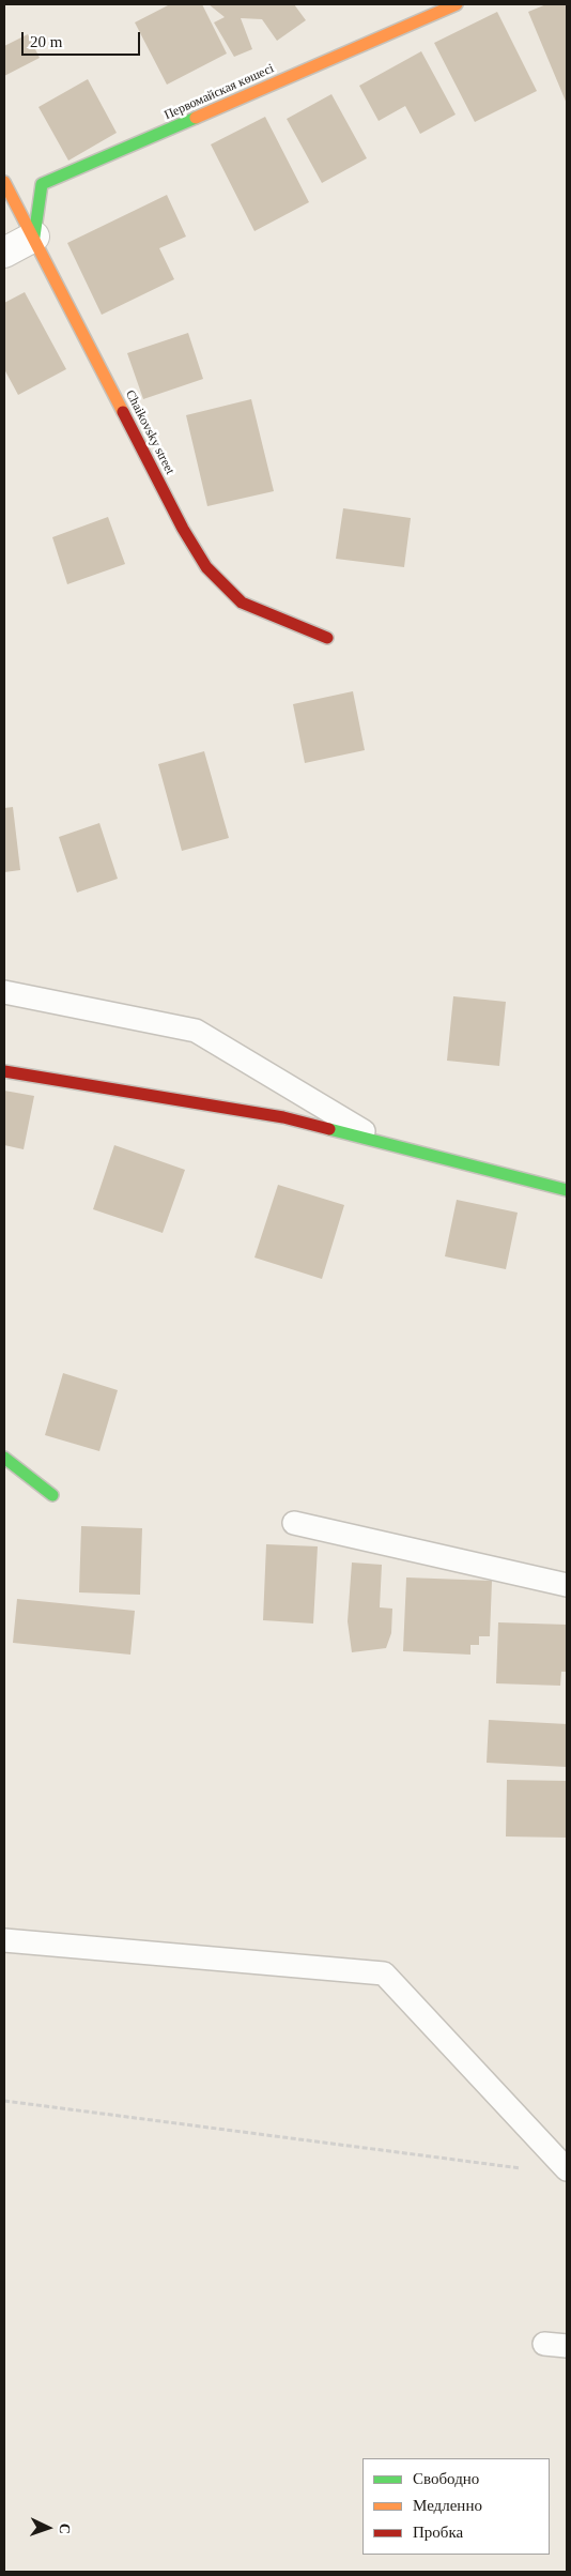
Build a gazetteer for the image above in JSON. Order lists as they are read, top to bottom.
{
  "streets": {
    "street": ["Первомайская көшесі", "Chaikovsky street"]
  },
  "crossings": [
    ["Первомайская көшесі", "Chaikovsky street"]
  ],
  "legend": ["Свободно", "Медленно", "Пробка"],
  "scale_bar": "20 m",
  "north": "right"
}
